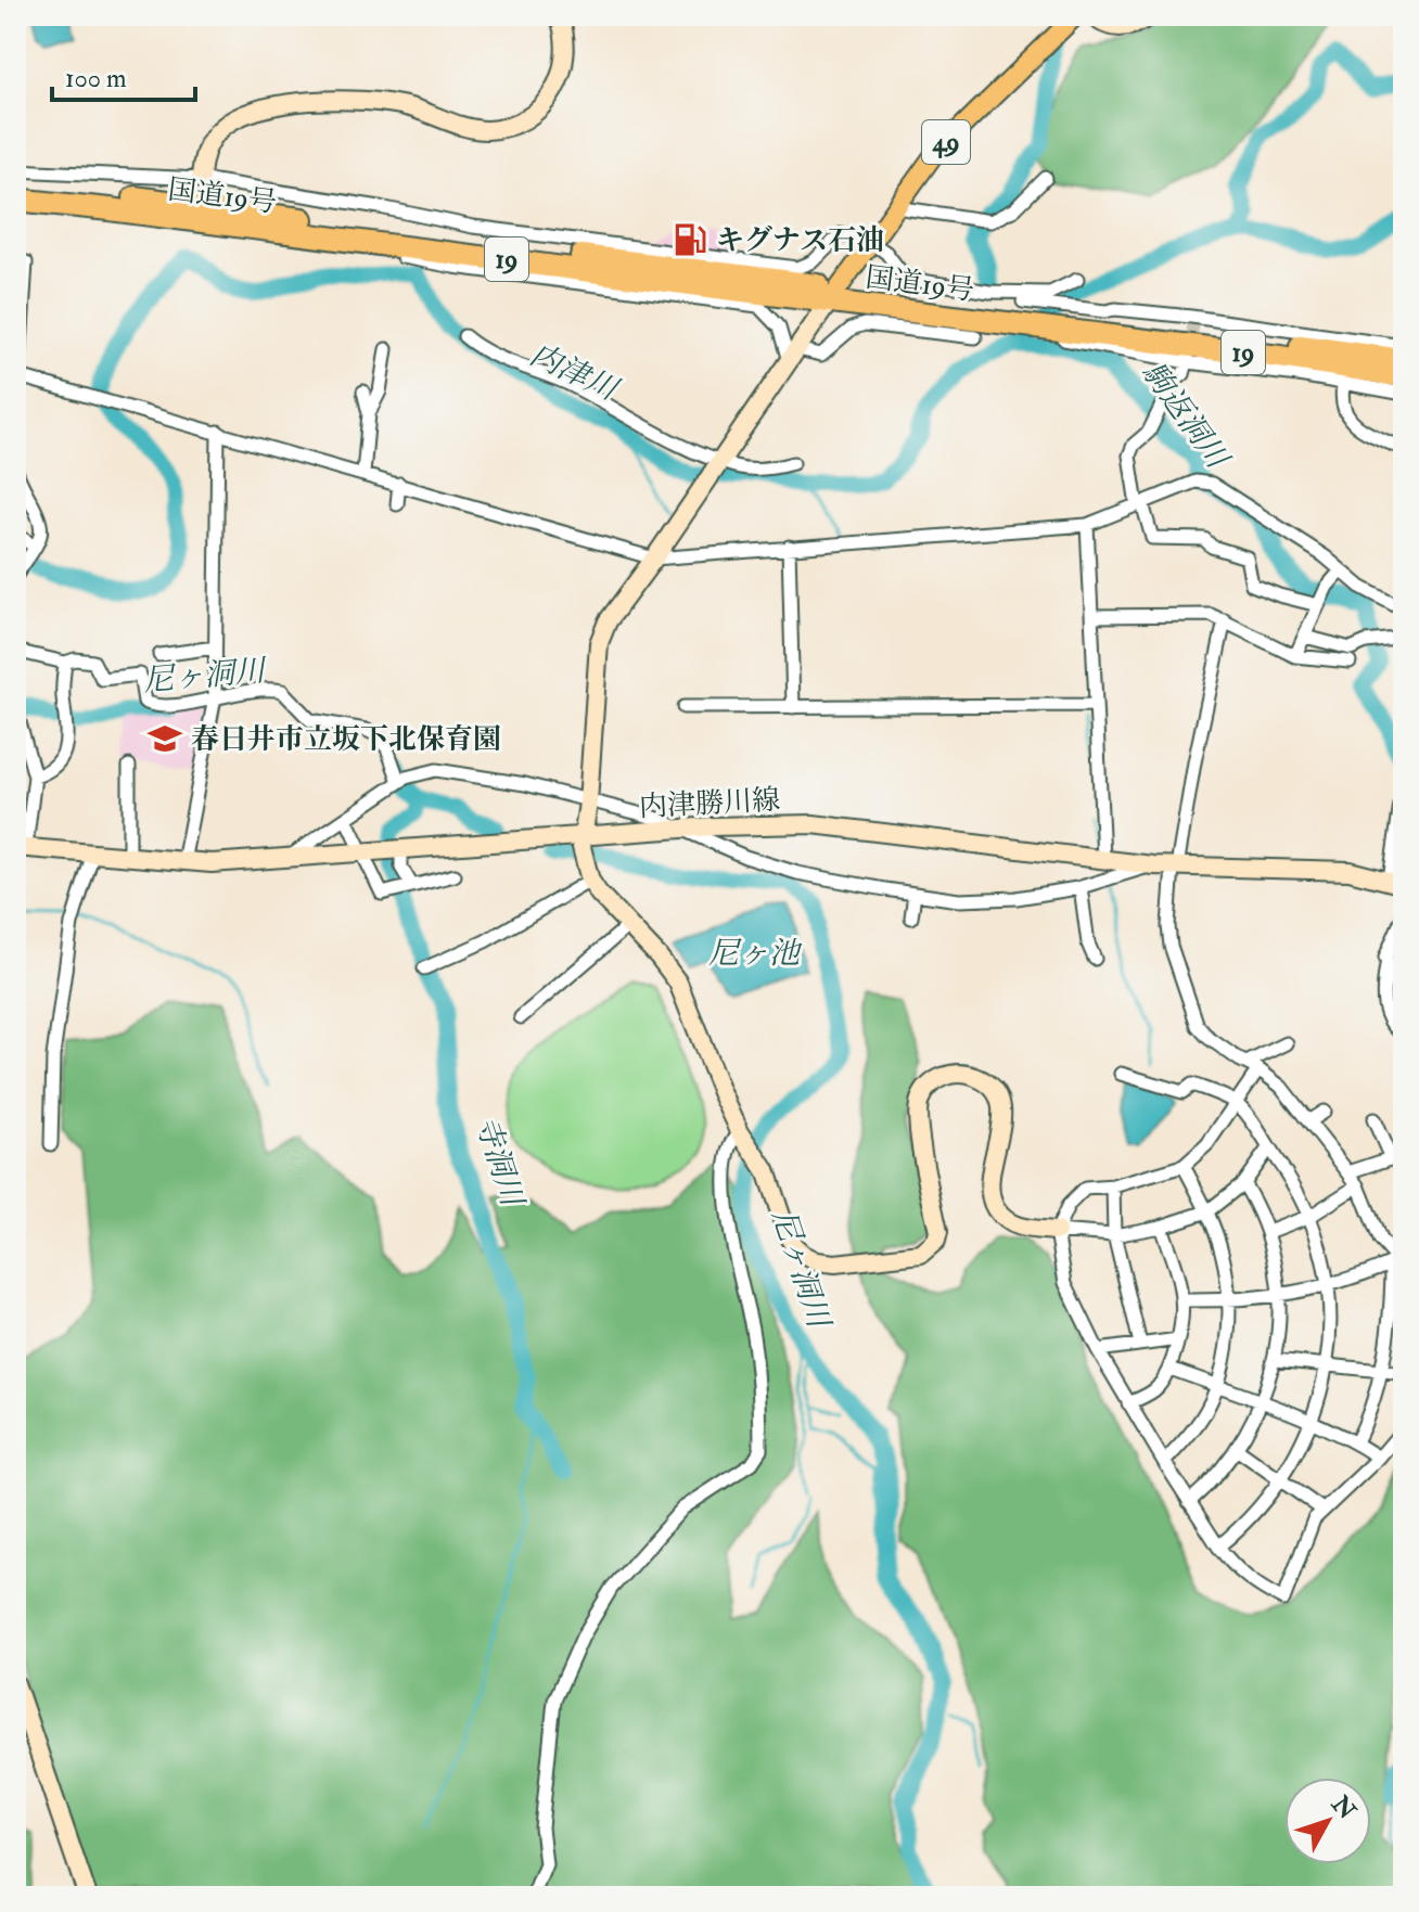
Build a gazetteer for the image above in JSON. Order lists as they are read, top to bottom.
{
  "streets": {
    "highway": ["国道19号", "19"],
    "main road": ["49"],
    "street": ["内津勝川線"]
  },
  "crossings": [
    ["49", "国道19号"]
  ],
  "water": [
    "内津川",
    "駒返洞川",
    "尼ヶ洞川",
    "尼ヶ池",
    "寺洞川"
  ],
  "places": {
    "fuel station": ["キグナス石油"],
    "school or university": ["春日井市立坂下北保育園"]
  },
  "scale_bar": "100 m",
  "north": "top right"
}
